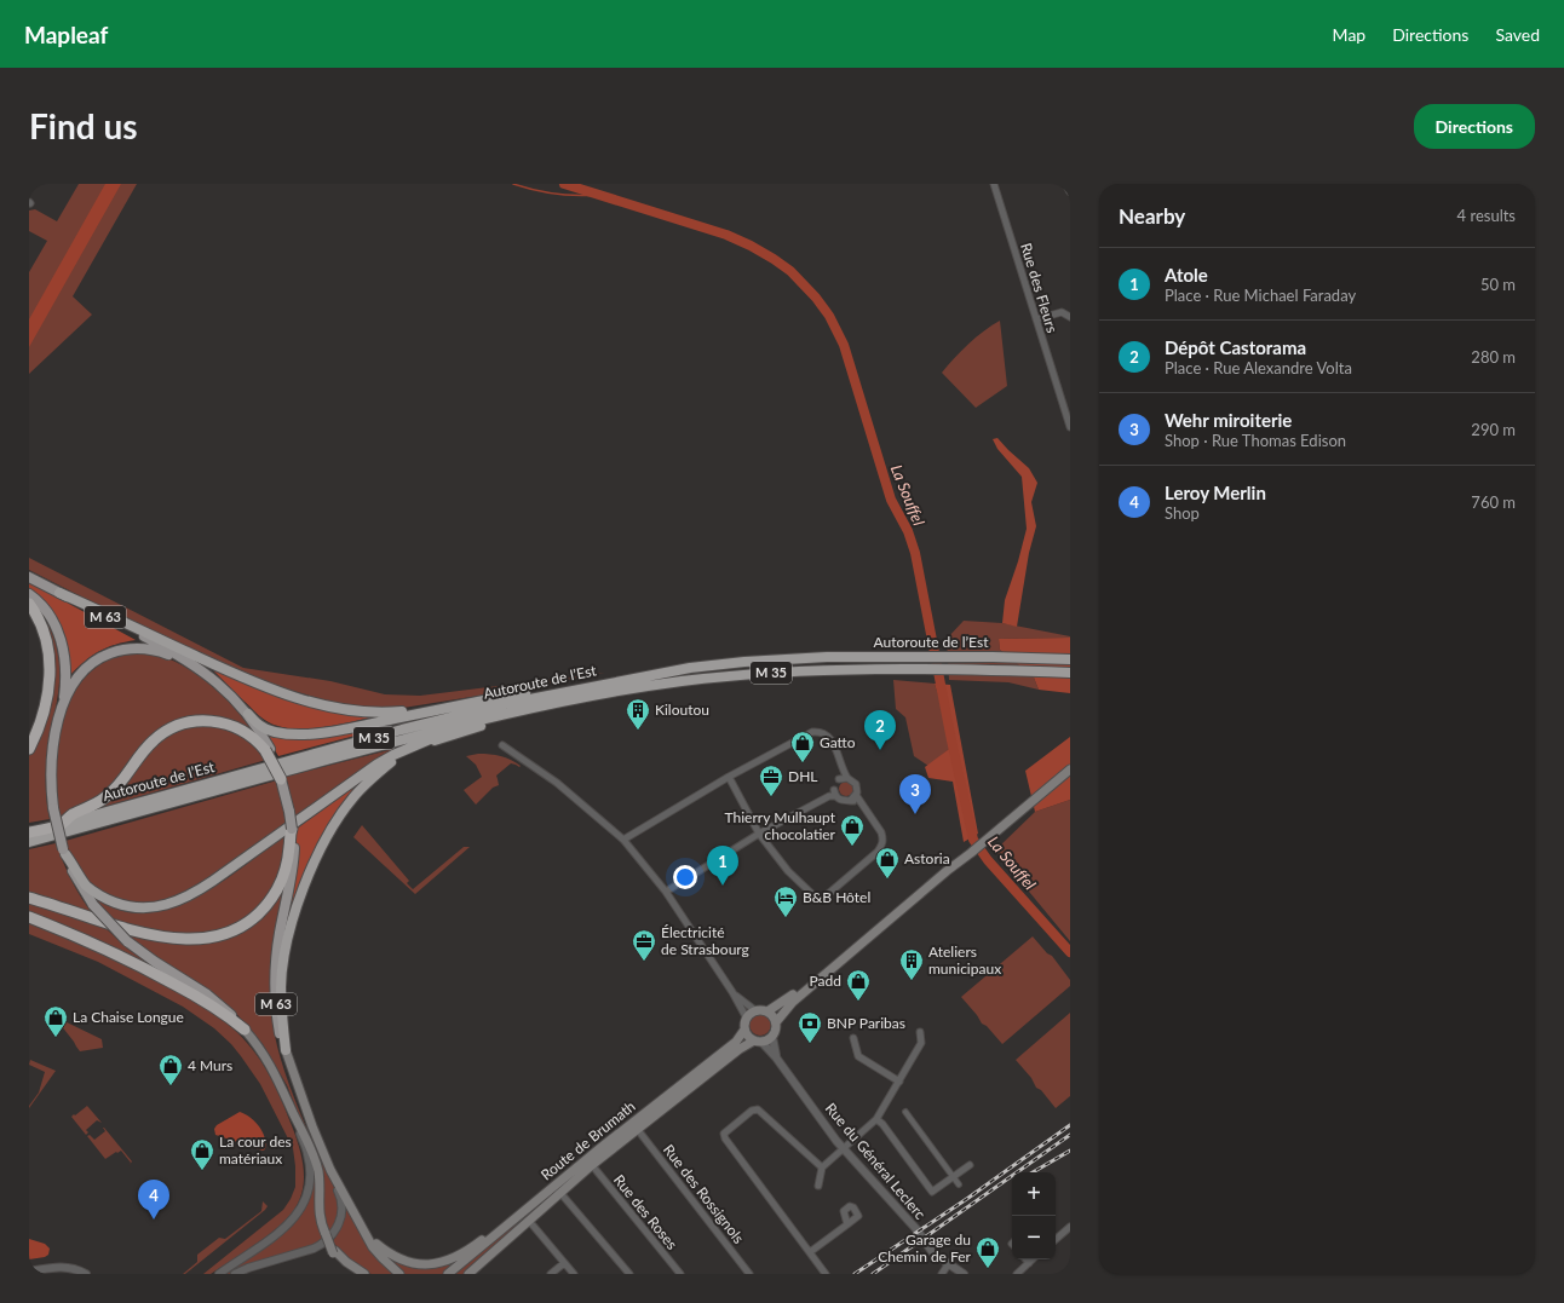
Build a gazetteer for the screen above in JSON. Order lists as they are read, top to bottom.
{
  "streets": {
    "highway": ["Autoroute de l’Est", "M 35"],
    "main road": ["M 63", "Route de Brumath"],
    "street": [
      "Rue des Fleurs",
      "Rue du Général Leclerc",
      "Rue des Rossignols",
      "Rue des Roses"
    ]
  },
  "crossings": [
    ["Route de Brumath", "Rue du Général Leclerc"],
    ["Route de Brumath", "Rue des Rossignols"],
    ["Route de Brumath", "Rue des Roses"]
  ],
  "water": ["La Souffel"],
  "places": {
    "building": ["Kiloutou", "Ateliers municipaux"],
    "shop": [
      "Gatto",
      "Thierry Mulhaupt chocolatier",
      "Astoria",
      "Padd",
      "La Chaise Longue",
      "4 Murs",
      "La cour des matériaux",
      "Garage du Chemin de Fer"
    ],
    "office": ["DHL", "Électricité de Strasbourg"],
    "hotel": ["B&B Hôtel"],
    "bank": ["BNP Paribas"]
  },
  "page": {
    "header": "Mapleaf",
    "nav": ["Map", "Directions", "Saved"],
    "buttons": "Directions",
    "title": "Find us",
    "heading": ["Nearby", "4 results"],
    "list": [
      {
        "mark": "1",
        "name": "Atole",
        "note": "Place · Rue Michael Faraday",
        "value": "50 m"
      },
      {
        "mark": "2",
        "name": "Dépôt Castorama",
        "note": "Place · Rue Alexandre Volta",
        "value": "280 m"
      },
      {
        "mark": "3",
        "name": "Wehr miroiterie",
        "note": "Shop · Rue Thomas Edison",
        "value": "290 m"
      },
      {
        "mark": "4",
        "name": "Leroy Merlin",
        "note": "Shop",
        "value": "760 m"
      }
    ],
    "pins": [
      "2",
      "3",
      "1",
      "4"
    ],
    "map_buttons": ["+", "−"]
  }
}
